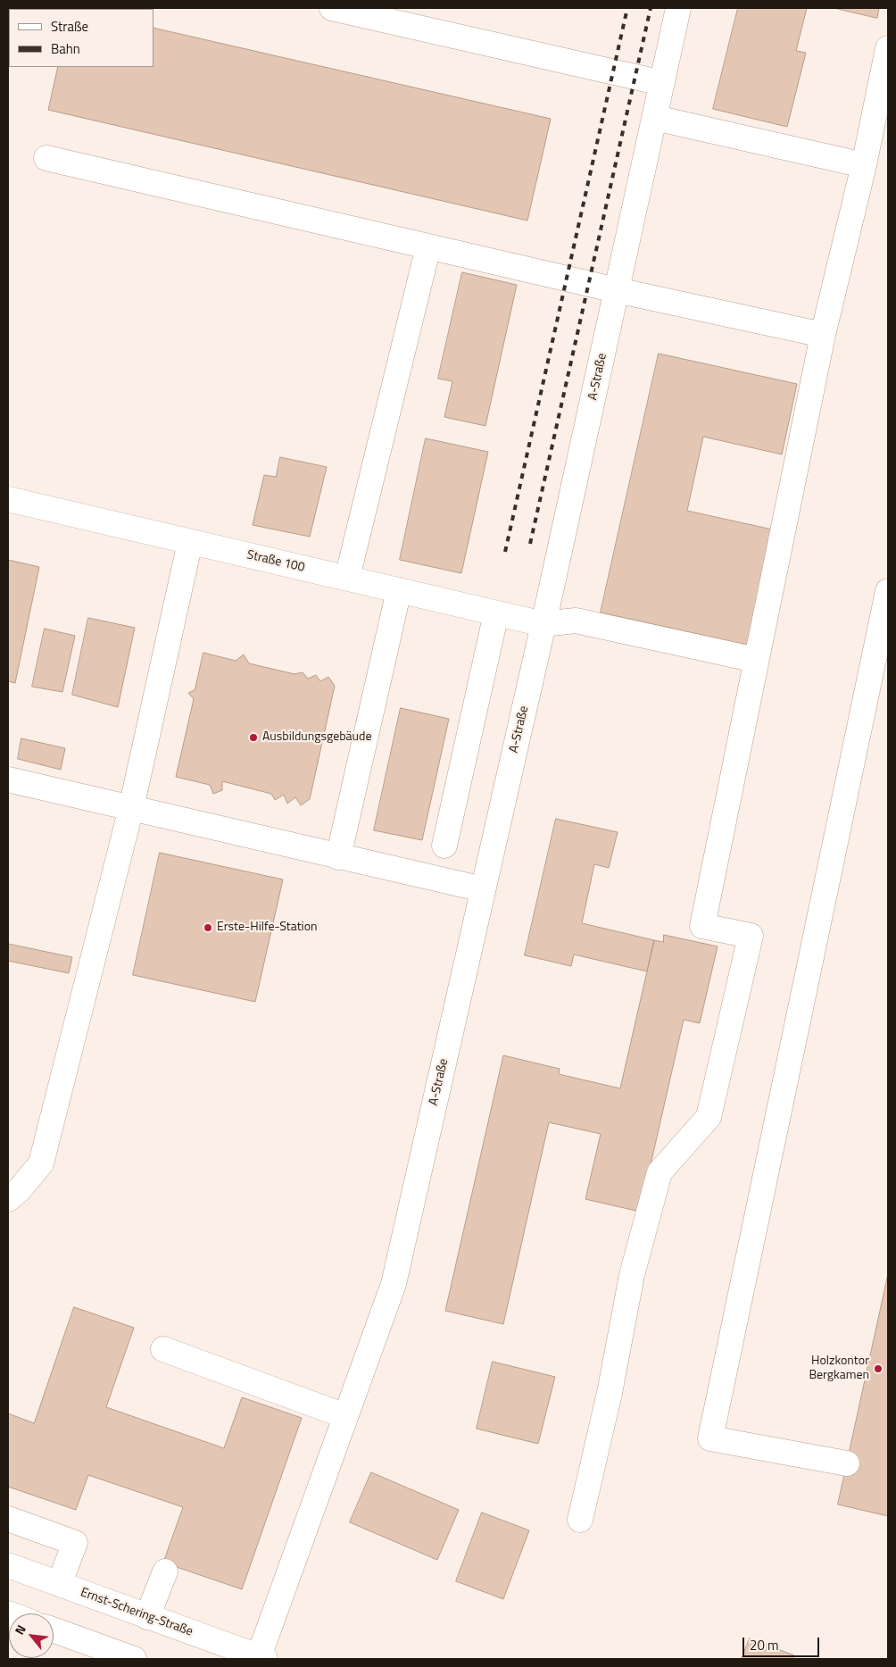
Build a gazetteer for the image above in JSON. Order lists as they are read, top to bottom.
{
  "streets": {
    "street": ["A-Straße", "Straße 100", "Ernst-Schering-Straße"]
  },
  "crossings": [
    ["A-Straße", "Straße 100"],
    ["A-Straße", "Ernst-Schering-Straße"]
  ],
  "places": ["Ausbildungsgebäude", "Erste-Hilfe-Station", "Holzkontor Bergkamen"],
  "legend": ["Straße", "Bahn"],
  "scale_bar": "20 m",
  "north": "top left"
}
